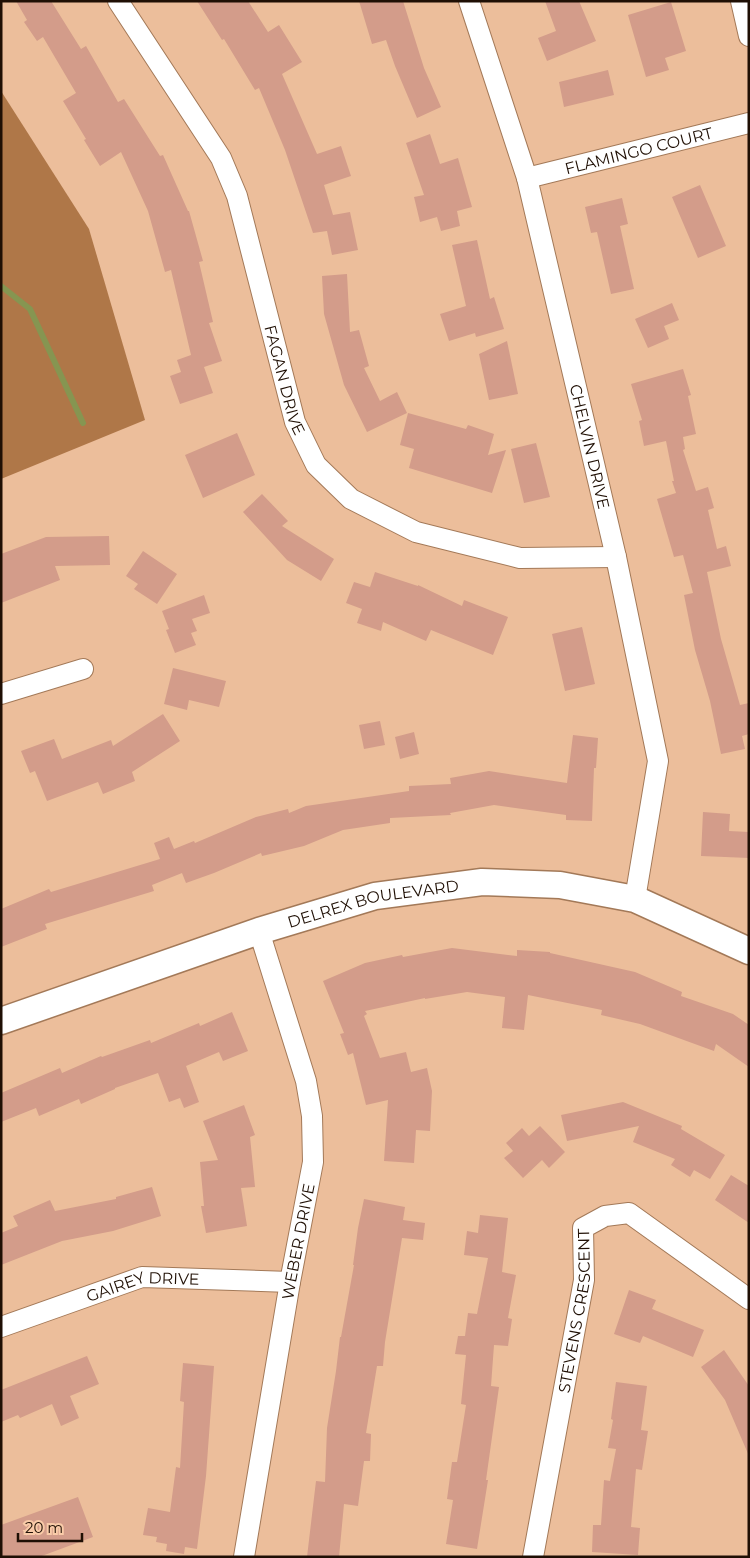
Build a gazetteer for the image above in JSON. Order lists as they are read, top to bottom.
{
  "streets": {
    "street": [
      "FLAMINGO COURT",
      "FAGAN DRIVE",
      "CHELVIN DRIVE",
      "DELREX BOULEVARD",
      "WEBER DRIVE",
      "GAIREY DRIVE",
      "STEVENS CRESCENT"
    ]
  },
  "crossings": [
    ["FLAMINGO COURT", "CHELVIN DRIVE"],
    ["FAGAN DRIVE", "CHELVIN DRIVE"],
    ["CHELVIN DRIVE", "DELREX BOULEVARD"],
    ["DELREX BOULEVARD", "WEBER DRIVE"],
    ["WEBER DRIVE", "GAIREY DRIVE"]
  ],
  "scale_bar": "20 m"
}
